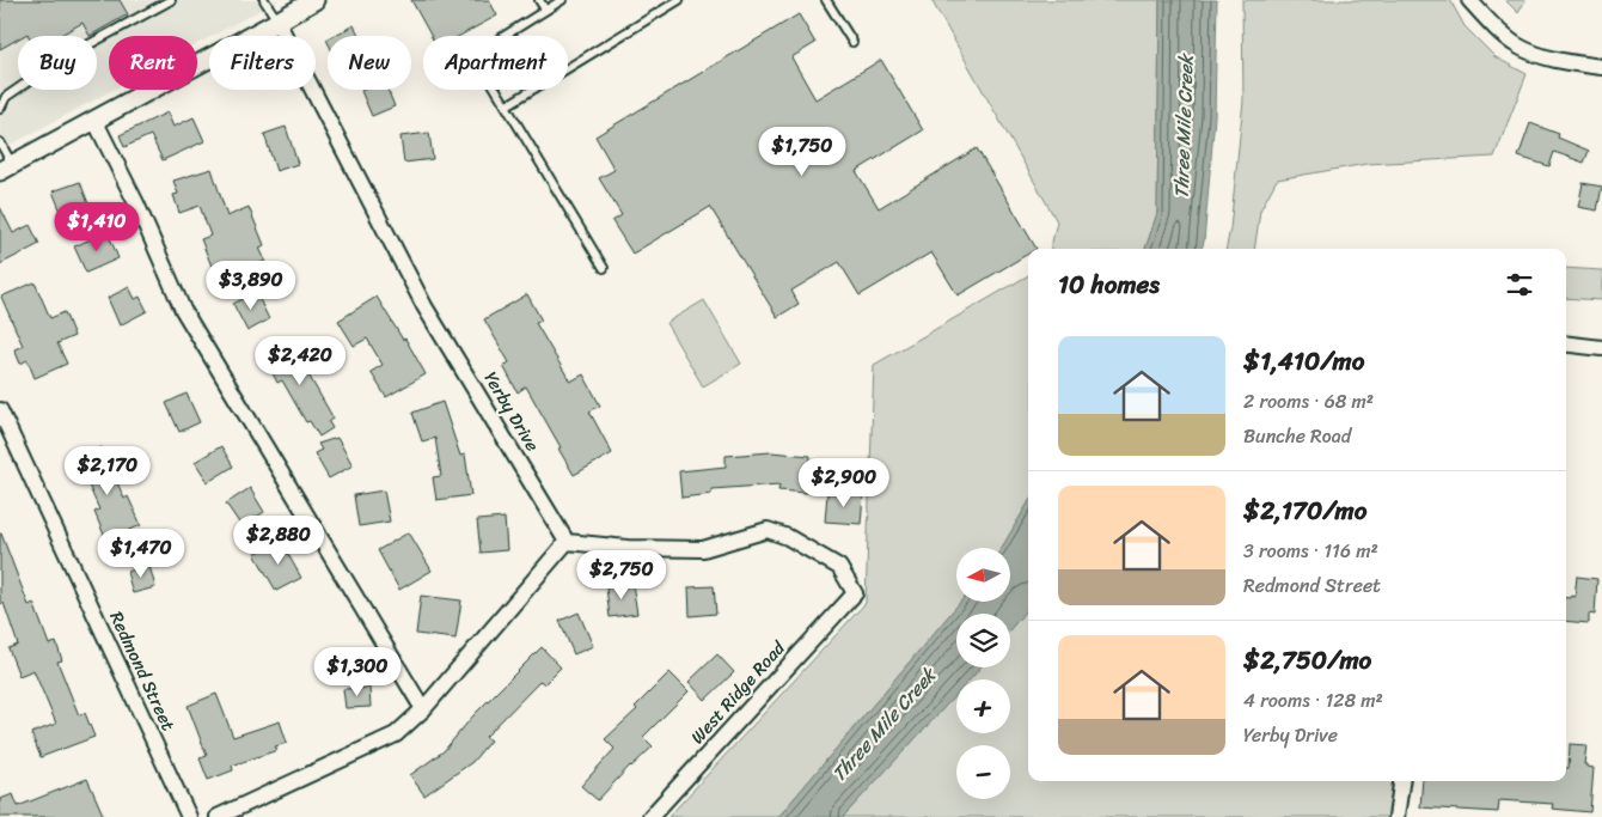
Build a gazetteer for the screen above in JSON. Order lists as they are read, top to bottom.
{
  "streets": {
    "street": ["Yerby Drive", "Redmond Street", "West Ridge Road"]
  },
  "crossings": [
    ["Yerby Drive", "West Ridge Road"]
  ],
  "water": ["Three Mile Creek"],
  "north": "left",
  "page": {
    "chip": [
      "Buy",
      "Rent",
      "Filters",
      "New",
      "Apartment"
    ],
    "price": [
      "$1,750",
      "$1,410",
      "$3,890",
      "$2,420",
      "$2,170",
      "$2,900",
      "$2,880",
      "$1,470",
      "$2,750",
      "$1,300"
    ],
    "heading": "10 homes",
    "list": [
      {
        "name": "$1,410/mo",
        "note": "2 rooms · 68 m² · Bunche Road"
      },
      {
        "name": "$2,170/mo",
        "note": "3 rooms · 116 m² · Redmond Street"
      },
      {
        "name": "$2,750/mo",
        "note": "4 rooms · 128 m² · Yerby Drive"
      }
    ],
    "map_buttons": ["+", "−"]
  }
}
